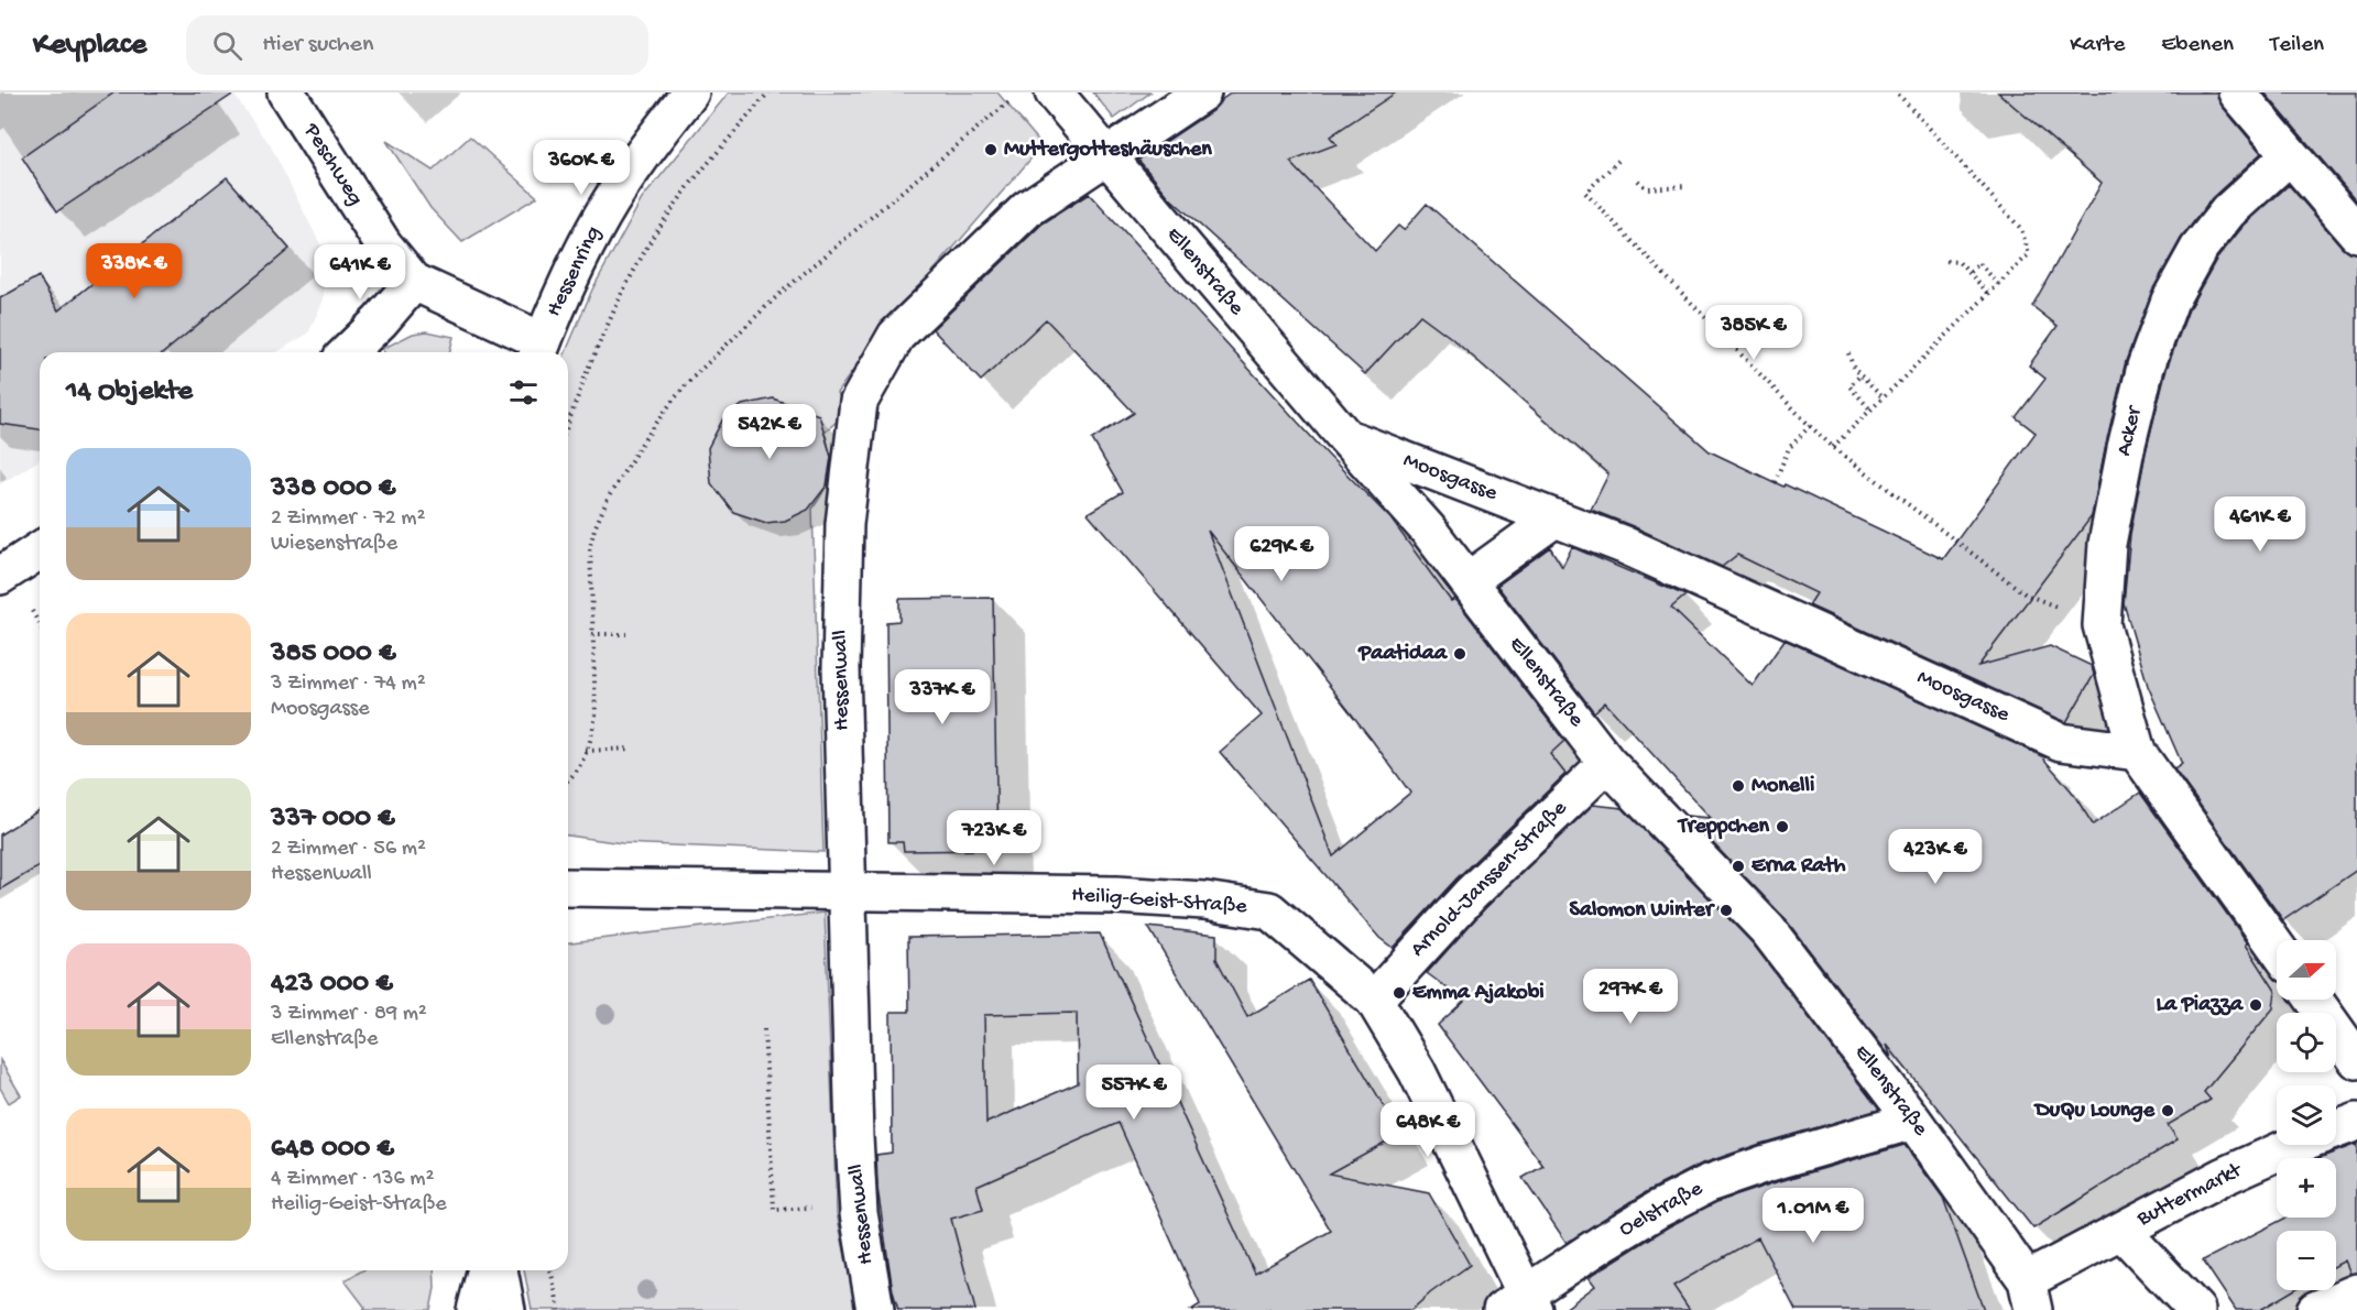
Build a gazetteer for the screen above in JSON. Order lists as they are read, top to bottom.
{
  "streets": {
    "street": [
      "Peschweg",
      "Hessenring",
      "Ellenstraße",
      "Acker",
      "Moosgasse",
      "Hessenwall",
      "Arnold-Janssen-Straße",
      "Heilig-Geist-Straße",
      "Buttermarkt",
      "Oelstraße"
    ]
  },
  "crossings": [
    ["Peschweg", "Hessenring"],
    ["Ellenstraße", "Moosgasse"],
    ["Ellenstraße", "Hessenwall"],
    ["Ellenstraße", "Arnold-Janssen-Straße"],
    ["Ellenstraße", "Buttermarkt"],
    ["Ellenstraße", "Oelstraße"],
    ["Acker", "Moosgasse"],
    ["Hessenwall", "Heilig-Geist-Straße"],
    ["Arnold-Janssen-Straße", "Heilig-Geist-Straße"],
    ["Heilig-Geist-Straße", "Oelstraße"]
  ],
  "places": [
    "Muttergotteshäuschen",
    "Paatidaa",
    "Monelli",
    "Treppchen",
    "Erna Rath",
    "Salomon Winter",
    "Emma Ajakobi",
    "La Piazza",
    "DuQu Lounge"
  ],
  "north": "right",
  "page": {
    "header": "Keyplace",
    "search": "Hier suchen",
    "nav": ["Karte", "Ebenen", "Teilen"],
    "price": [
      "360K €",
      "338K €",
      "641K €",
      "385K €",
      "542K €",
      "461K €",
      "629K €",
      "337K €",
      "723K €",
      "423K €",
      "297K €",
      "557K €",
      "648K €",
      "1.01M €"
    ],
    "heading": "14 Objekte",
    "list": [
      {
        "name": "338 000 €",
        "note": "2 Zimmer · 72 m² · Wiesenstraße"
      },
      {
        "name": "385 000 €",
        "note": "3 Zimmer · 74 m² · Moosgasse"
      },
      {
        "name": "337 000 €",
        "note": "2 Zimmer · 56 m² · Hessenwall"
      },
      {
        "name": "423 000 €",
        "note": "3 Zimmer · 89 m² · Ellenstraße"
      },
      {
        "name": "648 000 €",
        "note": "4 Zimmer · 136 m² · Heilig-Geist-Straße"
      }
    ],
    "map_buttons": ["+", "−"]
  }
}
